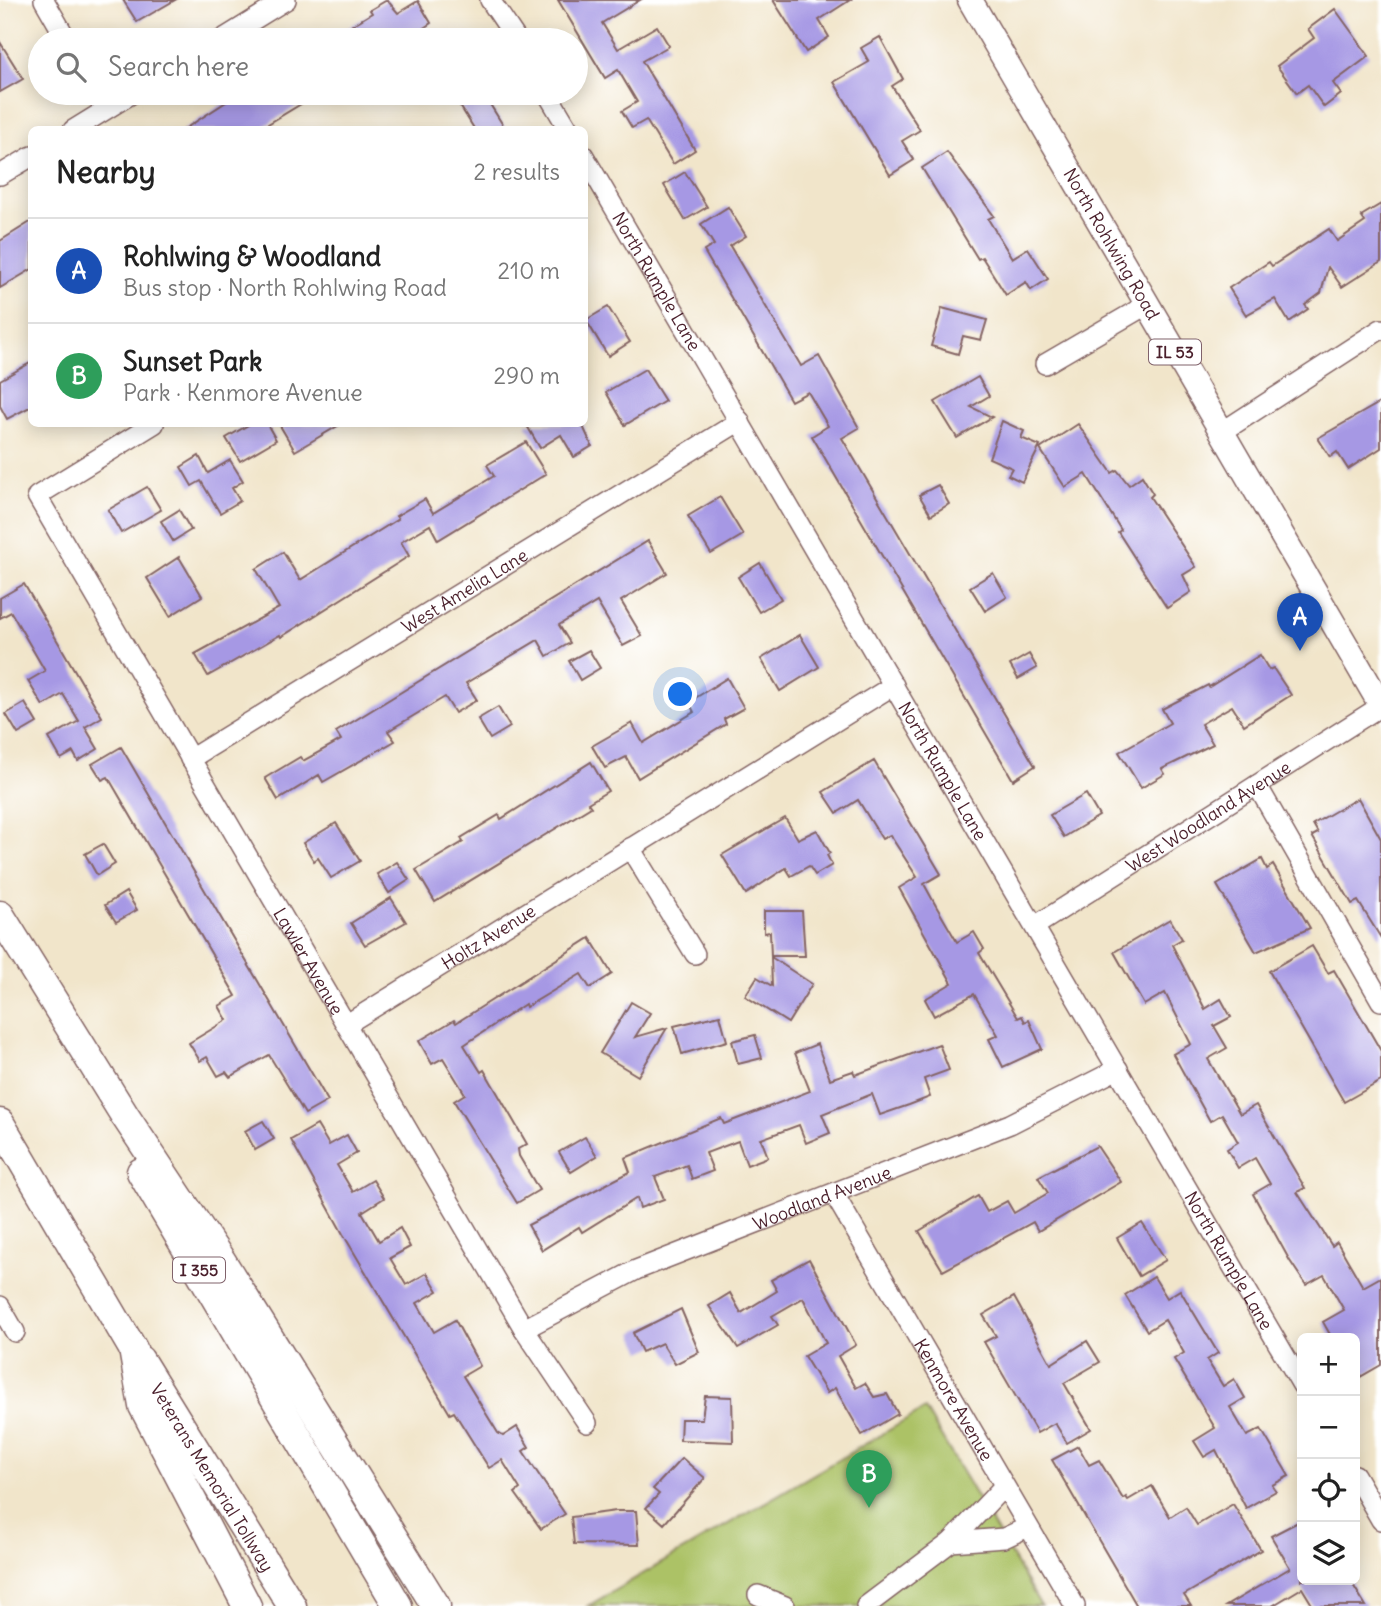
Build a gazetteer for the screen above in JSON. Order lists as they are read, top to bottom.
{
  "streets": {
    "highway": ["I 355", "Veterans Memorial Tollway"],
    "main road": ["North Rohlwing Road", "IL 53"],
    "street": [
      "North Rumple Lane",
      "West Amelia Lane",
      "West Woodland Avenue",
      "Holtz Avenue",
      "Lawler Avenue",
      "Woodland Avenue",
      "Kenmore Avenue"
    ]
  },
  "crossings": [
    ["North Rohlwing Road", "West Woodland Avenue"],
    ["North Rumple Lane", "West Amelia Lane"],
    ["North Rumple Lane", "West Woodland Avenue"],
    ["North Rumple Lane", "Holtz Avenue"],
    ["North Rumple Lane", "Woodland Avenue"],
    ["West Amelia Lane", "Lawler Avenue"],
    ["Holtz Avenue", "Lawler Avenue"],
    ["Lawler Avenue", "Woodland Avenue"],
    ["Woodland Avenue", "Kenmore Avenue"]
  ],
  "page": {
    "search": "Search here",
    "heading": ["Nearby", "2 results"],
    "list": [
      {
        "mark": "A",
        "name": "Rohlwing & Woodland",
        "note": "Bus stop · North Rohlwing Road",
        "value": "210 m"
      },
      {
        "mark": "B",
        "name": "Sunset Park",
        "note": "Park · Kenmore Avenue",
        "value": "290 m"
      }
    ],
    "pins": ["A", "B"],
    "map_buttons": ["+", "−"]
  }
}
